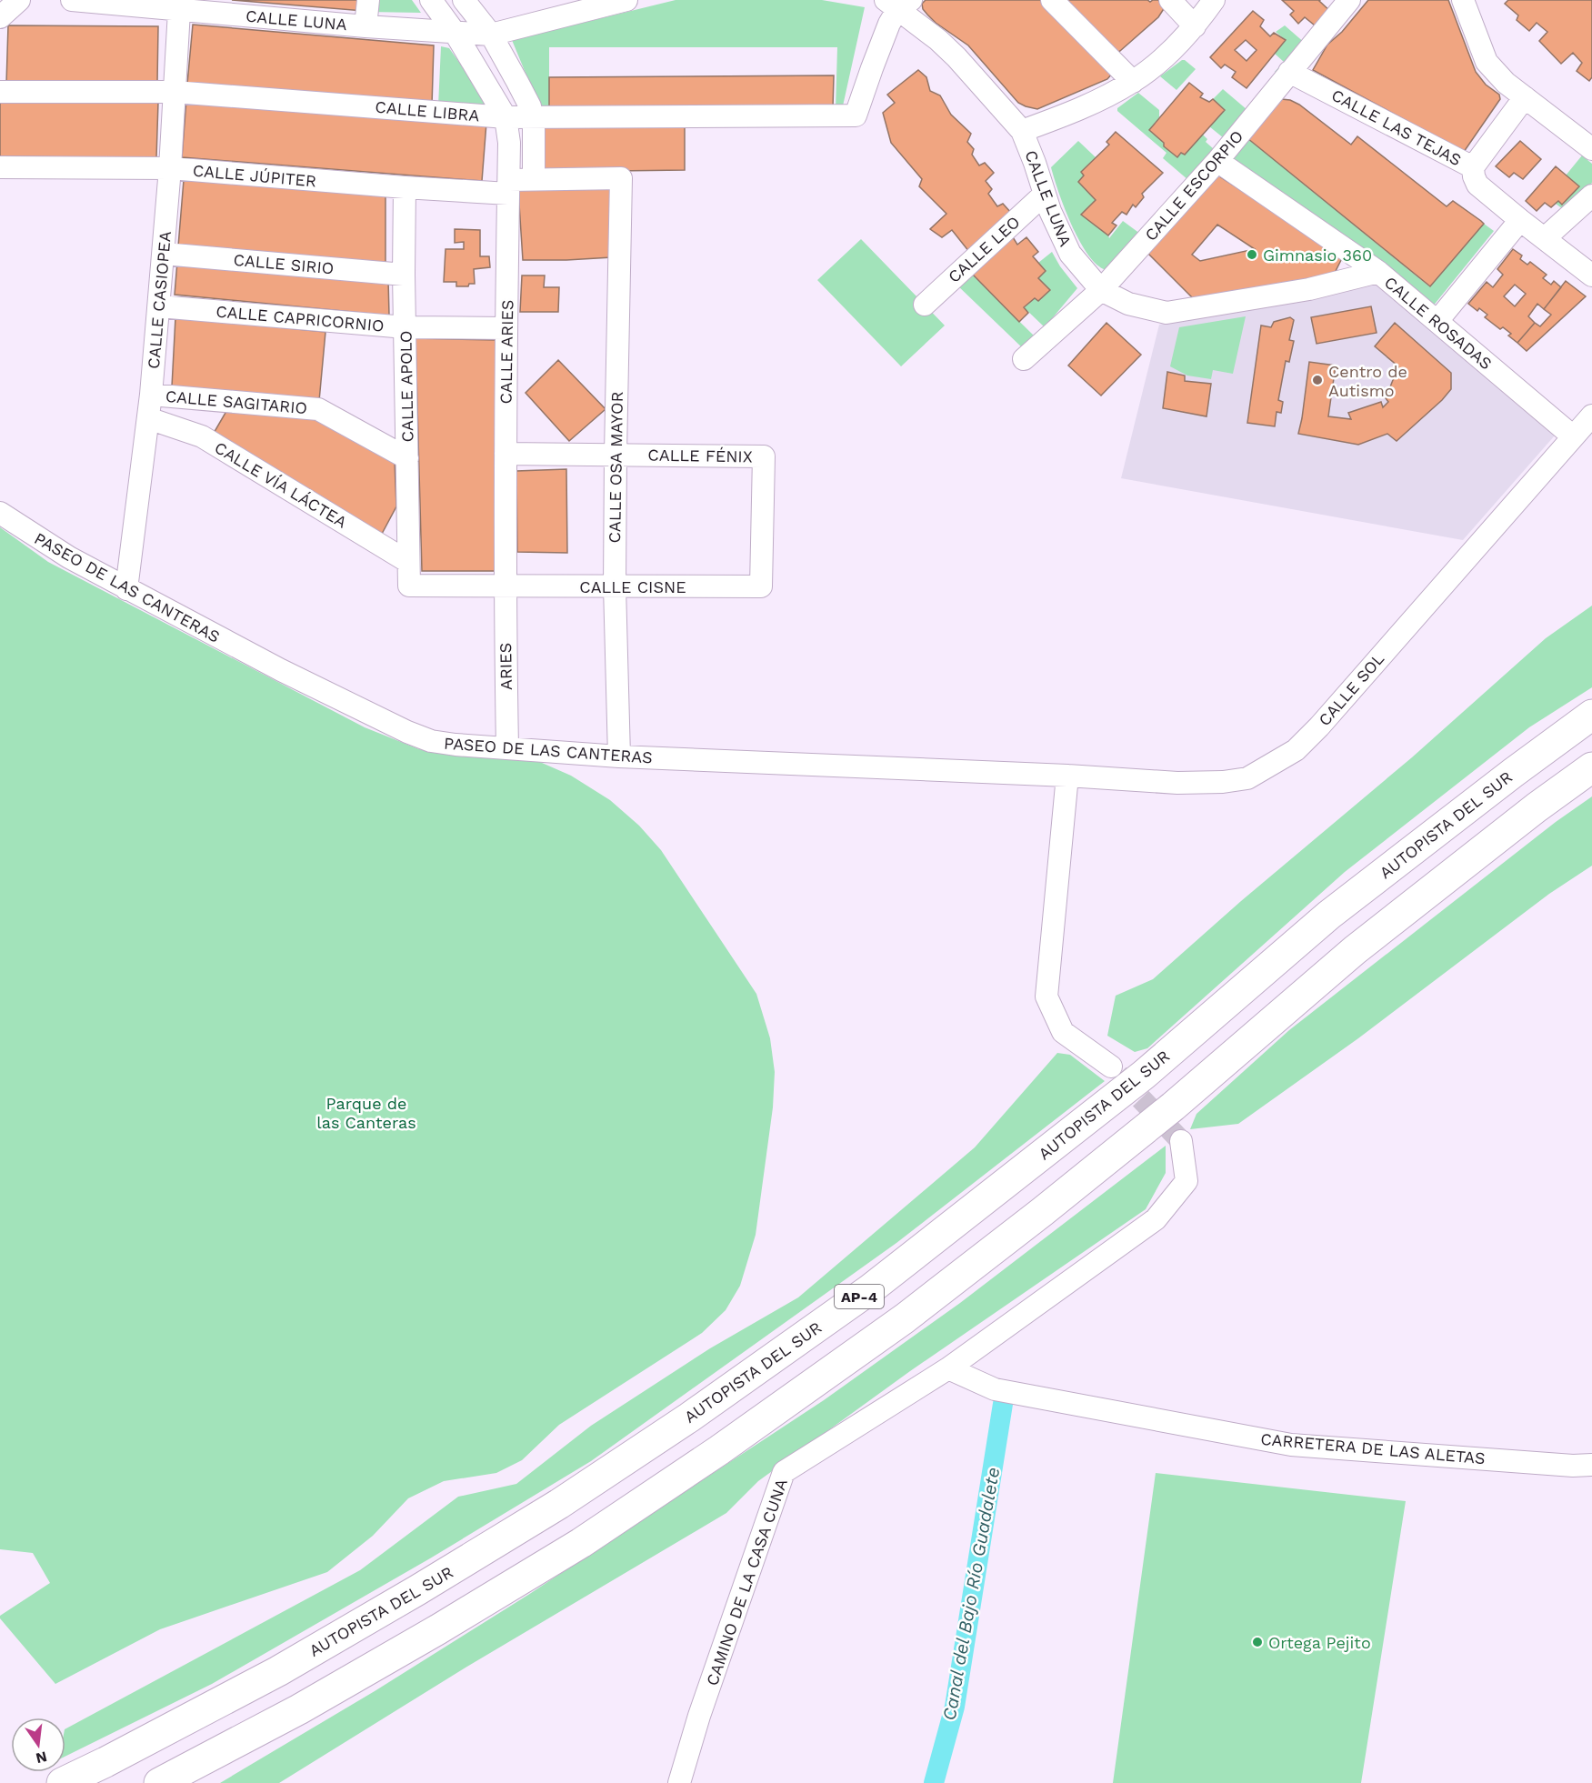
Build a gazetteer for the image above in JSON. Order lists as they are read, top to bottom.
{
  "streets": {
    "highway": ["AUTOPISTA DEL SUR", "AP-4"],
    "street": [
      "CALLE LUNA",
      "CALLE LIBRA",
      "CALLE LAS TEJAS",
      "CALLE JÚPITER",
      "CALLE ESCORPIO",
      "CALLE LEO",
      "CALLE SIRIO",
      "CALLE CASIOPEA",
      "CALLE CAPRICORNIO",
      "CALLE ROSADAS",
      "CALLE ARIES",
      "CALLE APOLO",
      "CALLE SAGITARIO",
      "CALLE FÉNIX",
      "CALLE OSA MAYOR",
      "CALLE VÍA LÁCTEA",
      "CALLE CISNE",
      "PASEO DE LAS CANTERAS",
      "ARIES",
      "CALLE SOL",
      "CARRETERA DE LAS ALETAS",
      "CAMINO DE LA CASA CUNA"
    ]
  },
  "crossings": [
    ["CALLE LUNA", "CALLE LIBRA"],
    ["CALLE LUNA", "CALLE ESCORPIO"],
    ["CALLE LUNA", "CALLE LEO"],
    ["CALLE LUNA", "CALLE CASIOPEA"],
    ["CALLE LUNA", "CALLE ROSADAS"],
    ["CALLE LIBRA", "CALLE CASIOPEA"],
    ["CALLE LIBRA", "CALLE ARIES"],
    ["CALLE LAS TEJAS", "CALLE ESCORPIO"],
    ["CALLE JÚPITER", "CALLE CASIOPEA"],
    ["CALLE JÚPITER", "CALLE ARIES"],
    ["CALLE JÚPITER", "CALLE APOLO"],
    ["CALLE JÚPITER", "CALLE OSA MAYOR"],
    ["CALLE ESCORPIO", "CALLE ROSADAS"],
    ["CALLE SIRIO", "CALLE CASIOPEA"],
    ["CALLE SIRIO", "CALLE APOLO"],
    ["CALLE CASIOPEA", "CALLE CAPRICORNIO"],
    ["CALLE CASIOPEA", "CALLE SAGITARIO"],
    ["CALLE CASIOPEA", "CALLE VÍA LÁCTEA"],
    ["CALLE CASIOPEA", "PASEO DE LAS CANTERAS"],
    ["CALLE CAPRICORNIO", "CALLE ARIES"],
    ["CALLE CAPRICORNIO", "CALLE APOLO"],
    ["CALLE ROSADAS", "CALLE SOL"],
    ["CALLE ARIES", "CALLE FÉNIX"],
    ["CALLE ARIES", "CALLE CISNE"],
    ["CALLE ARIES", "ARIES"],
    ["CALLE APOLO", "CALLE SAGITARIO"],
    ["CALLE APOLO", "CALLE VÍA LÁCTEA"],
    ["CALLE APOLO", "CALLE CISNE"],
    ["CALLE FÉNIX", "CALLE OSA MAYOR"],
    ["CALLE FÉNIX", "CALLE CISNE"],
    ["CALLE OSA MAYOR", "CALLE CISNE"],
    ["CALLE OSA MAYOR", "PASEO DE LAS CANTERAS"],
    ["CALLE CISNE", "ARIES"],
    ["PASEO DE LAS CANTERAS", "ARIES"],
    ["PASEO DE LAS CANTERAS", "CALLE SOL"],
    ["CARRETERA DE LAS ALETAS", "CAMINO DE LA CASA CUNA"]
  ],
  "water": ["Canal del Bajo Río Guadalete"],
  "parks": ["Parque de las Canteras"],
  "places": ["Gimnasio 360", "Centro de Autismo", "Ortega Pejito"],
  "north": "bottom"
}
